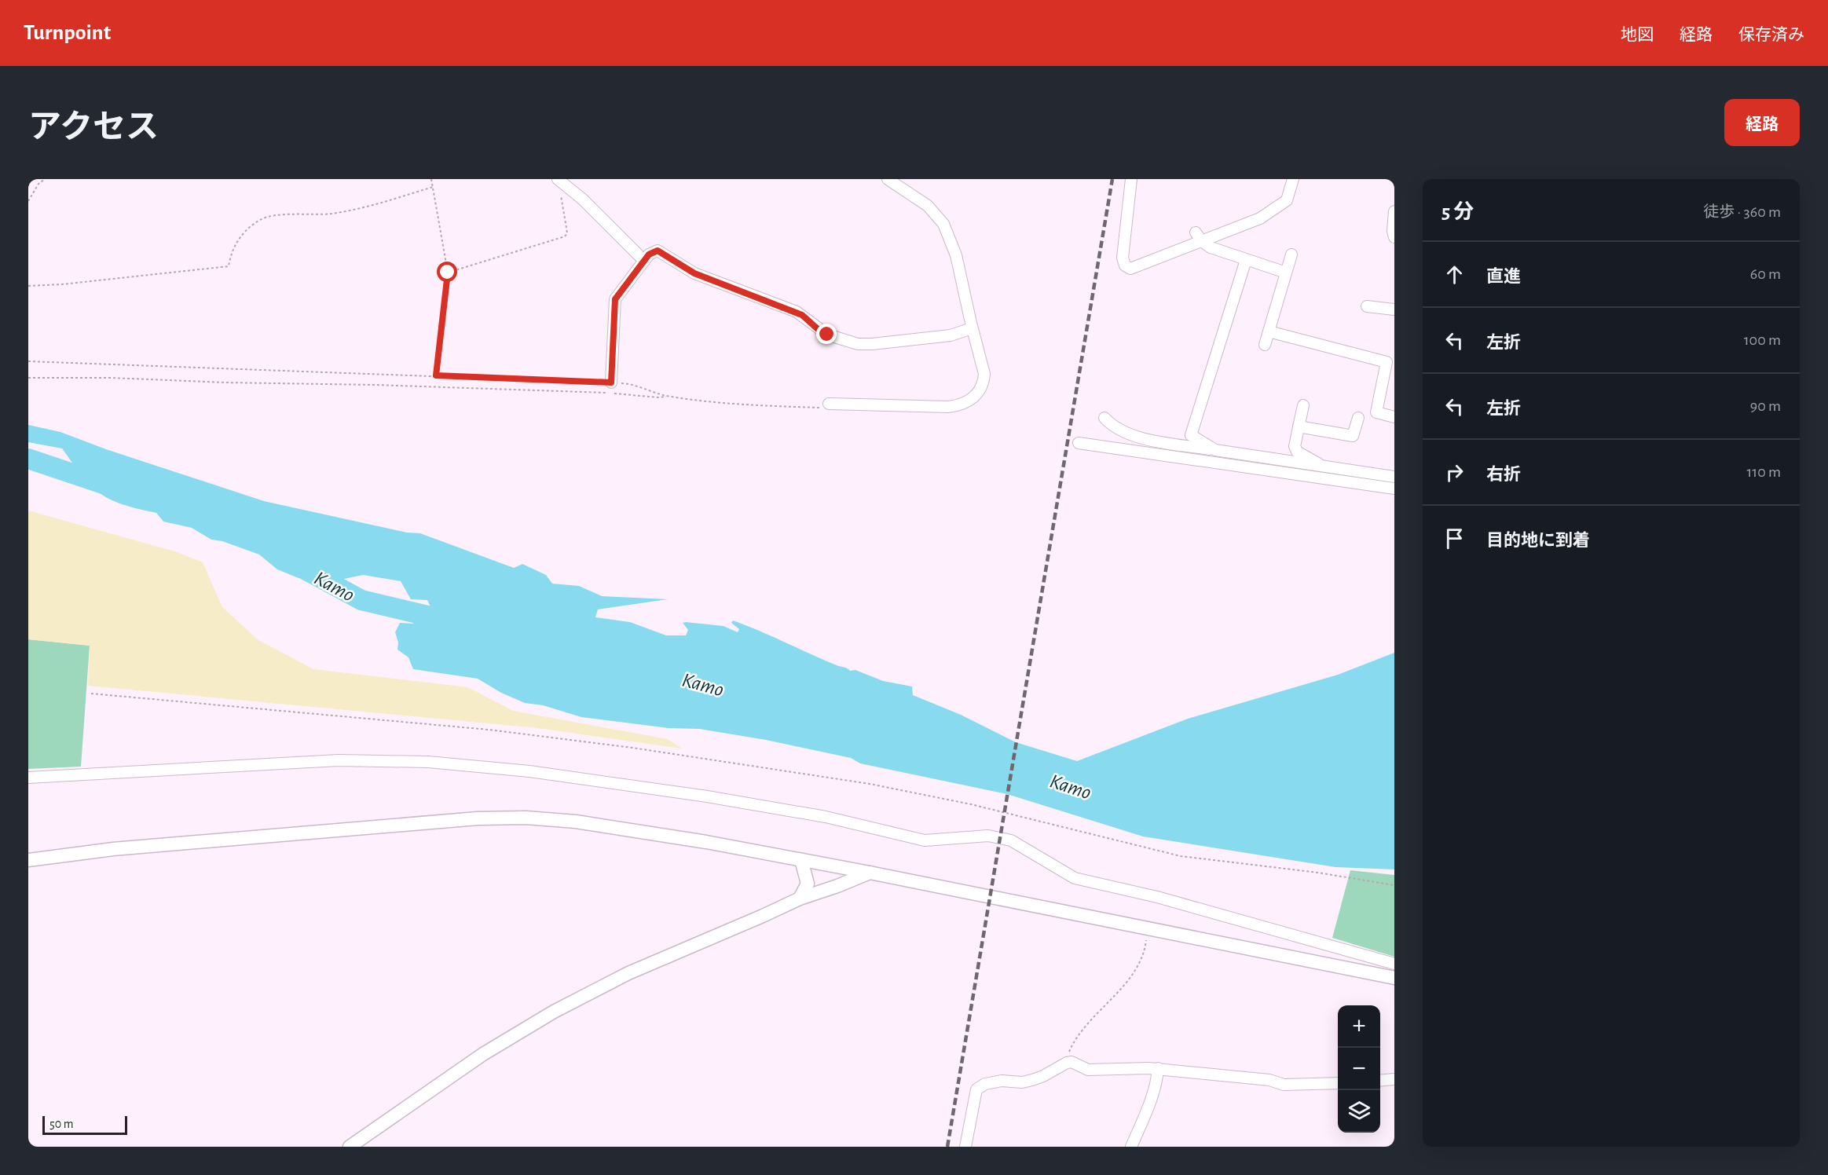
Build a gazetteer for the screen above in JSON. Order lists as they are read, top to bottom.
{
  "water": ["Kamo"],
  "scale_bar": "50 m",
  "page": {
    "header": "Turnpoint",
    "nav": ["地図", "経路", "保存済み"],
    "title": "アクセス",
    "buttons": "経路",
    "heading": ["5 分", "徒歩 · 360 m"],
    "list": [
      ["直進", "60 m"],
      ["左折", "100 m"],
      ["左折", "90 m"],
      ["右折", "110 m"],
      "目的地に到着"
    ],
    "map_buttons": ["+", "−"],
    "scale": "50 m"
  }
}
